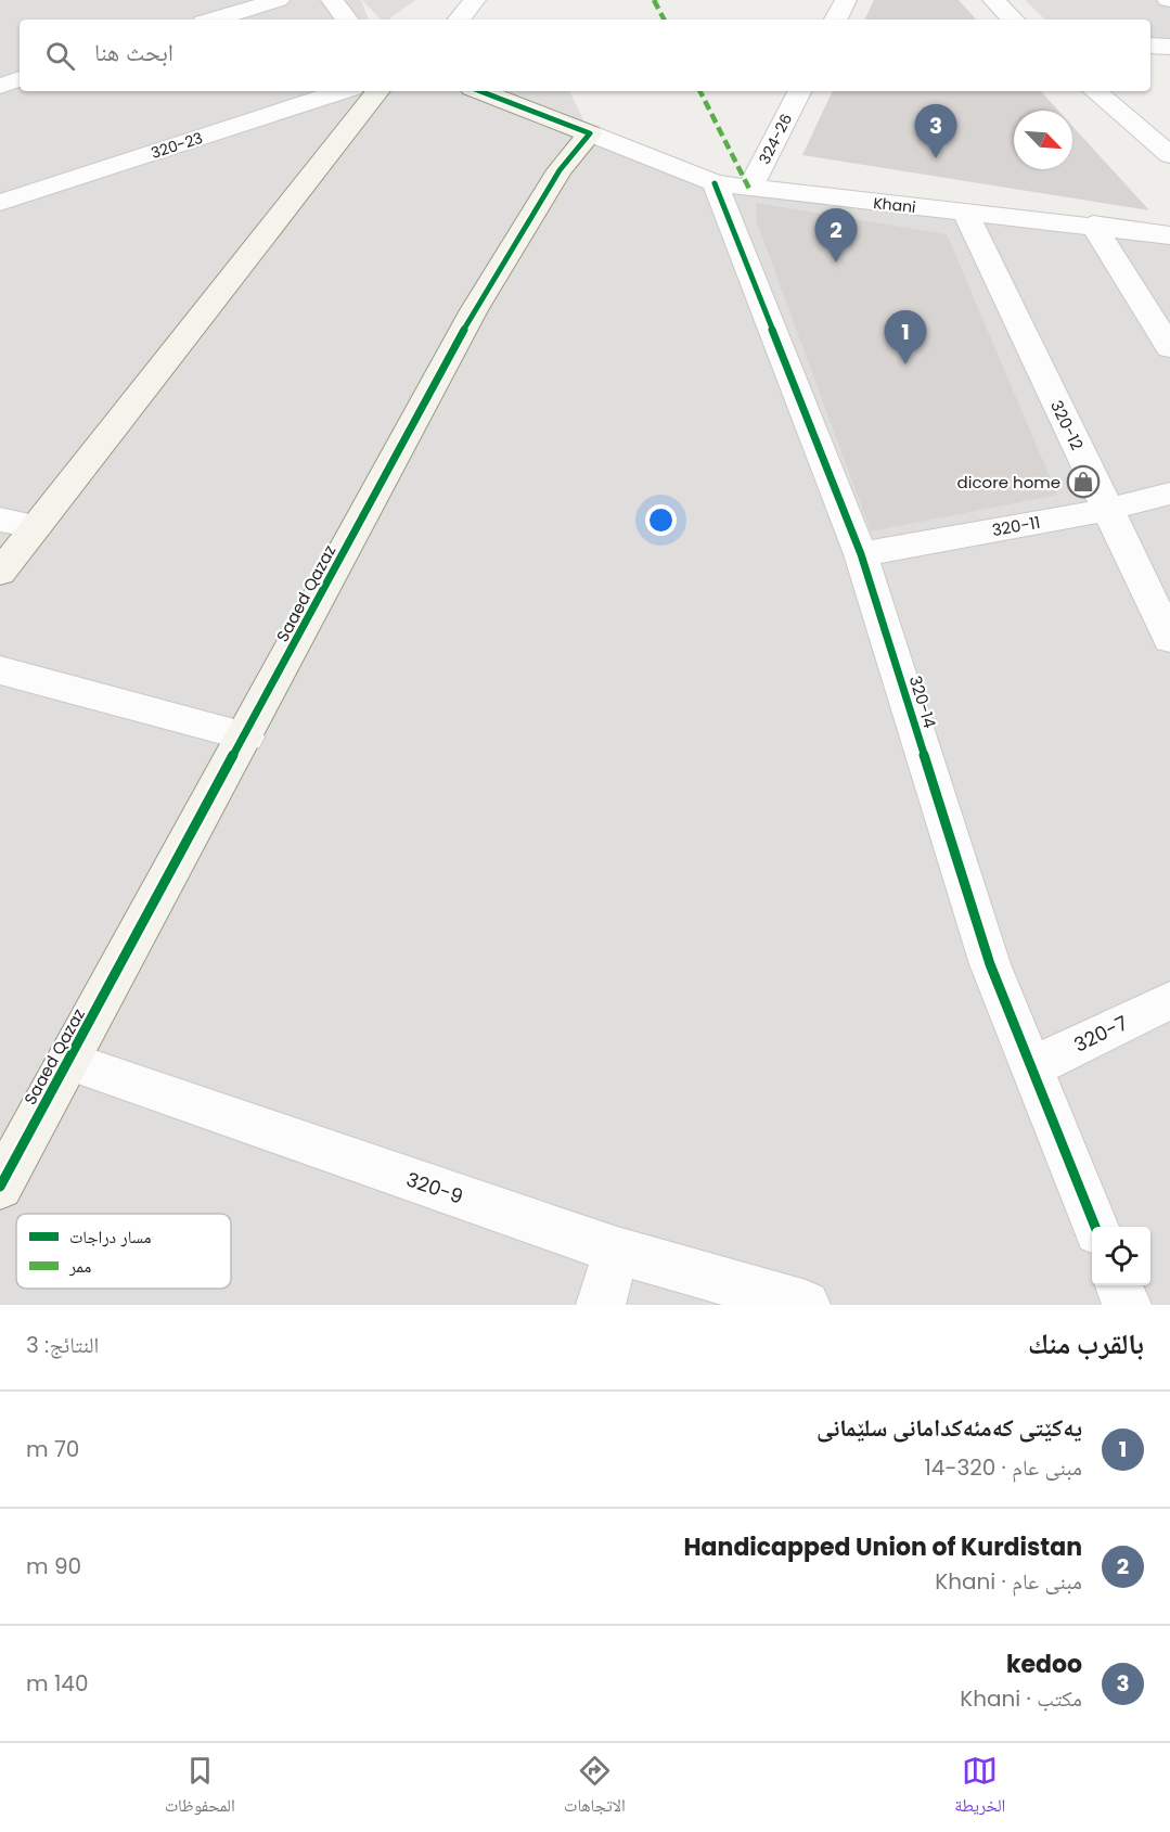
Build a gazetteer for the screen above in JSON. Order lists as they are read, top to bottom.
{
  "streets": {
    "street": [
      "324-26",
      "320-23",
      "Khani",
      "320-12",
      "320-11",
      "Saaed Qazaz",
      "320-14",
      "320-7",
      "320-9"
    ]
  },
  "crossings": [
    ["324-26", "Khani"],
    ["Khani", "320-12"],
    ["Khani", "Saaed Qazaz"],
    ["Khani", "320-14"],
    ["320-12", "320-11"],
    ["320-11", "320-14"],
    ["Saaed Qazaz", "320-9"],
    ["320-14", "320-7"]
  ],
  "places": {
    "shop": ["dicore home"]
  },
  "legend": ["مسار دراجات", "ممر"],
  "north": "bottom right",
  "page": {
    "search": "ابحث هنا",
    "pins": ["3", "2", "1"],
    "heading": ["بالقرب منك", "النتائج: 3"],
    "list": [
      {
        "mark": "1",
        "name": "یەکێتی کەمئەکدامانی سلێمانی",
        "note": "مبنى عام · 320-14",
        "value": "70 m"
      },
      {
        "mark": "2",
        "name": "Handicapped Union of Kurdistan",
        "note": "مبنى عام · Khani",
        "value": "90 m"
      },
      {
        "mark": "3",
        "name": "kedoo",
        "note": "مكتب · Khani",
        "value": "140 m"
      }
    ],
    "nav": ["الخريطة", "الاتجاهات", "المحفوظات"]
  }
}
